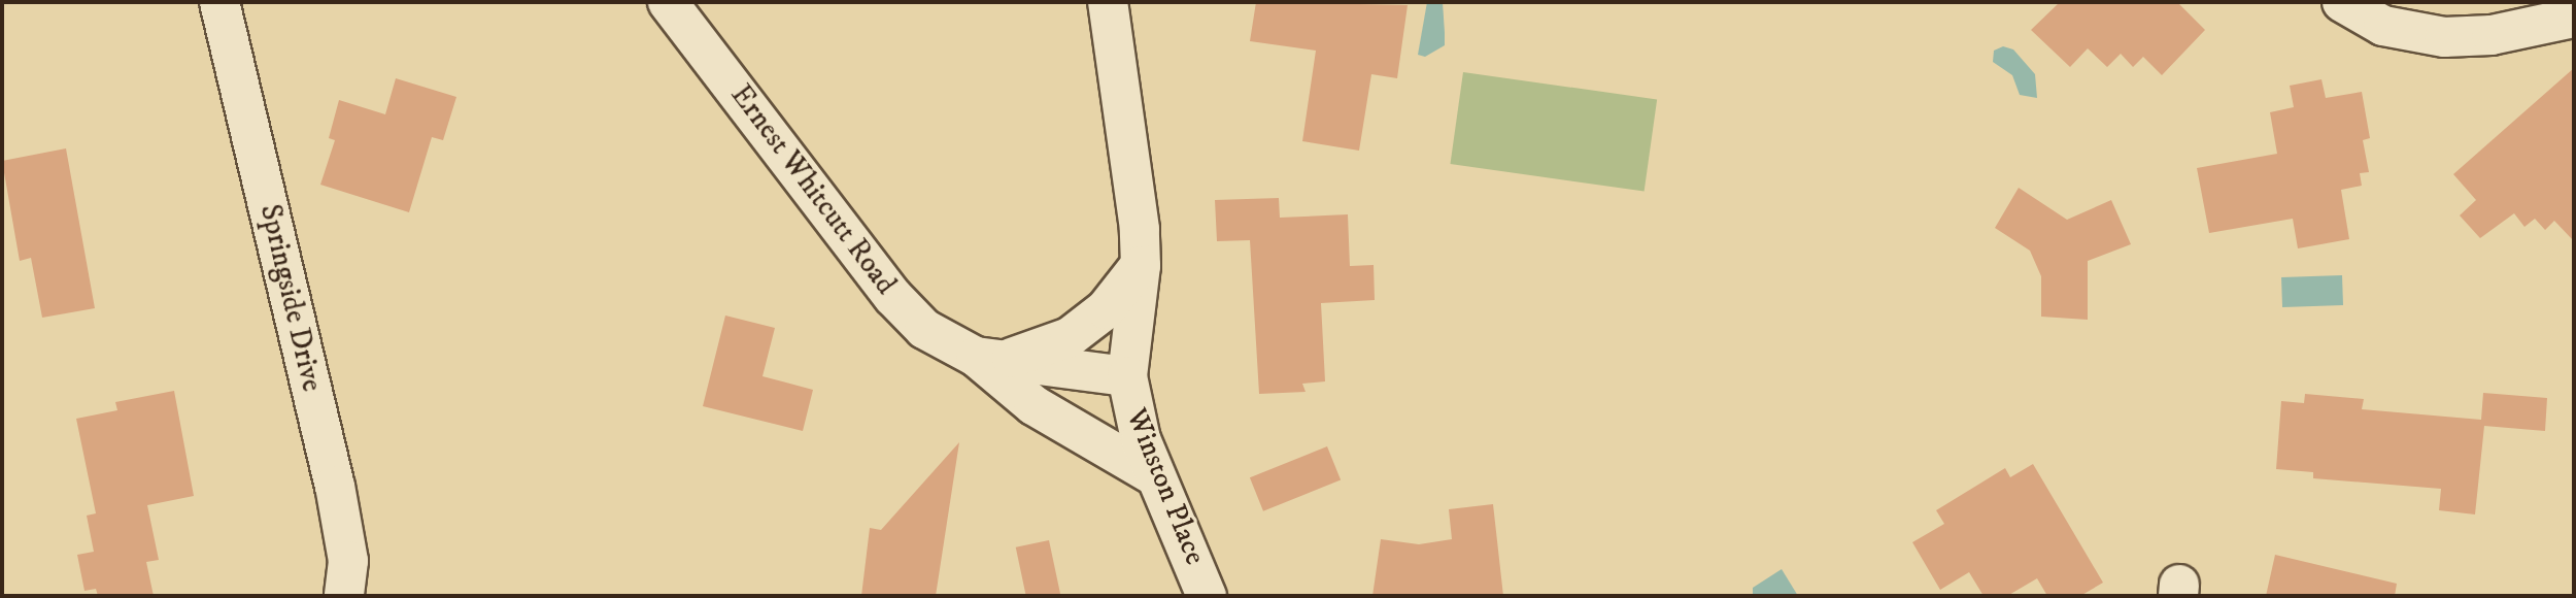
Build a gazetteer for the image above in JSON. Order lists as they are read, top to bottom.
{
  "streets": {
    "street": ["Ernest Whitcutt Road", "Springside Drive", "Winston Place"]
  },
  "crossings": [
    ["Ernest Whitcutt Road", "Winston Place"]
  ]
}
